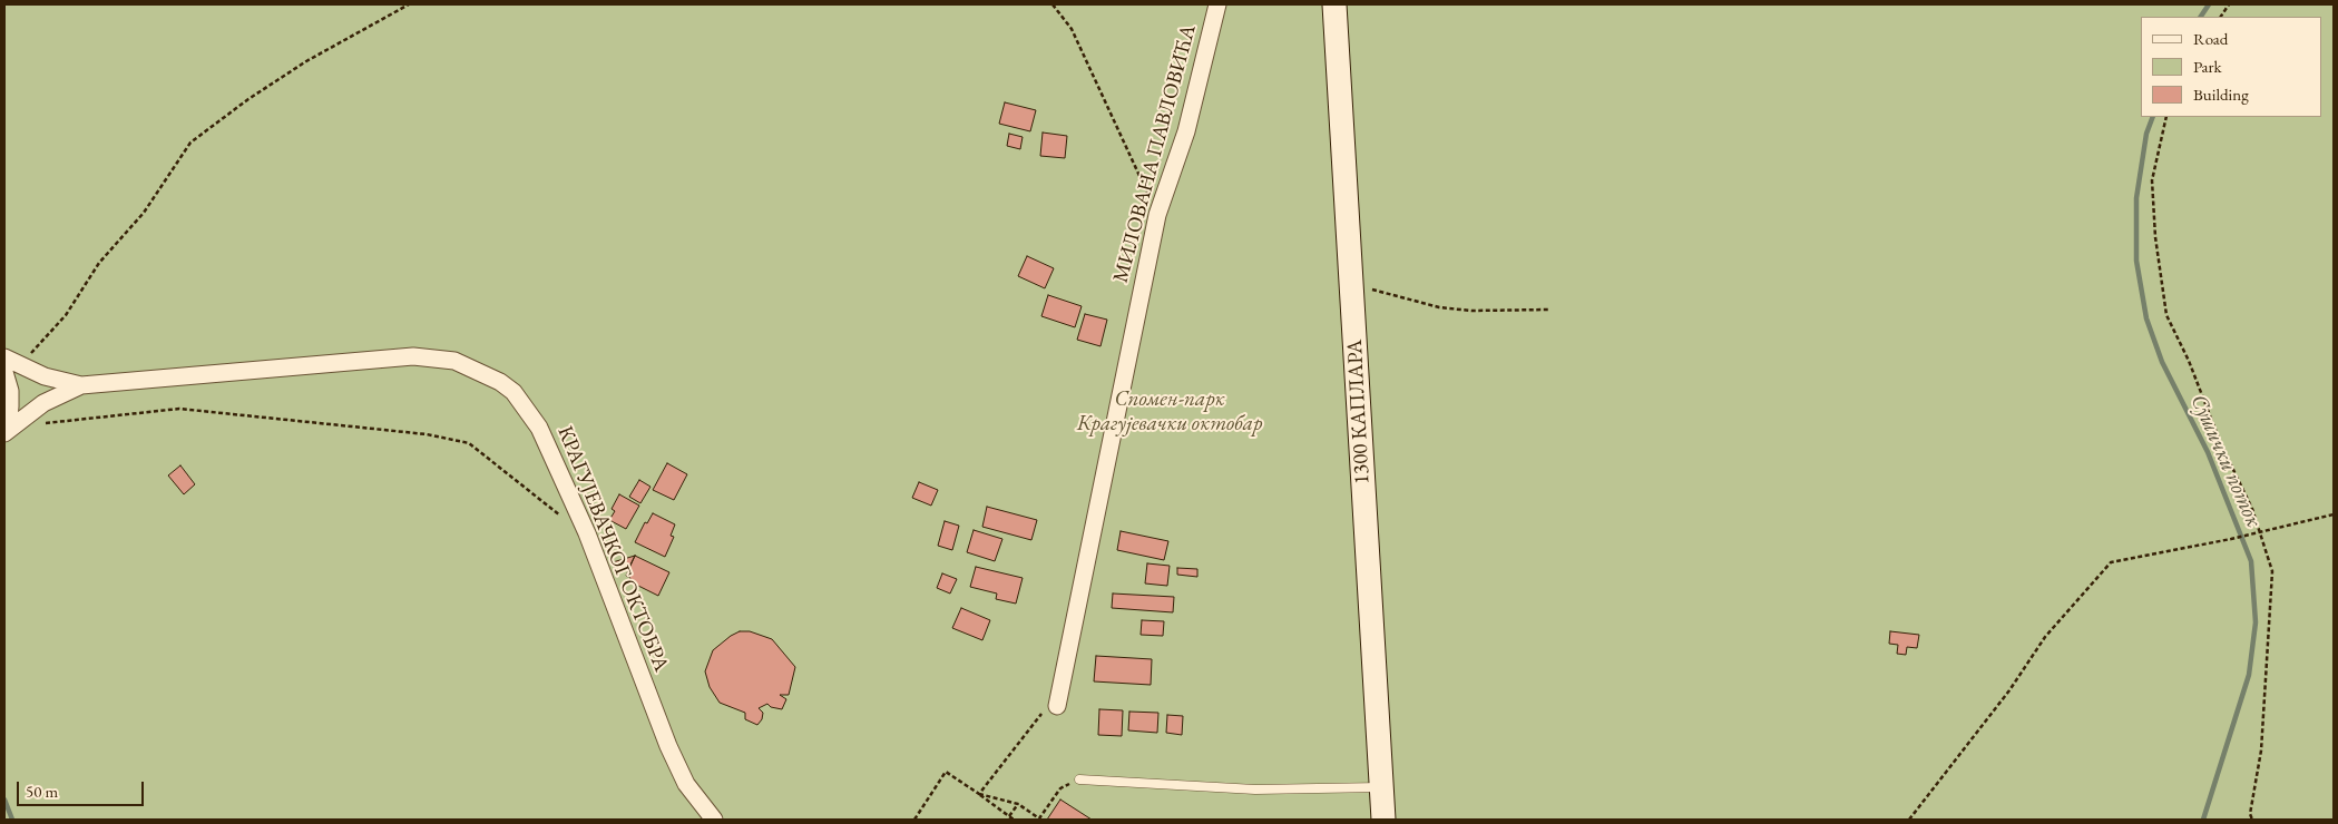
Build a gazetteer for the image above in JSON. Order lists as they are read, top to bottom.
{
  "streets": {
    "main road": ["1300 КАПЛАРА"],
    "street": ["МИЛОВАНА ПАВЛОВИЋА", "КРАГУЈЕВАЧКОГ ОКТОБРА"]
  },
  "water": ["Сушички поток"],
  "parks": ["Спомен-парк Крагујевачки октобар"],
  "legend": ["Road", "Park", "Building"],
  "scale_bar": "50 m"
}
